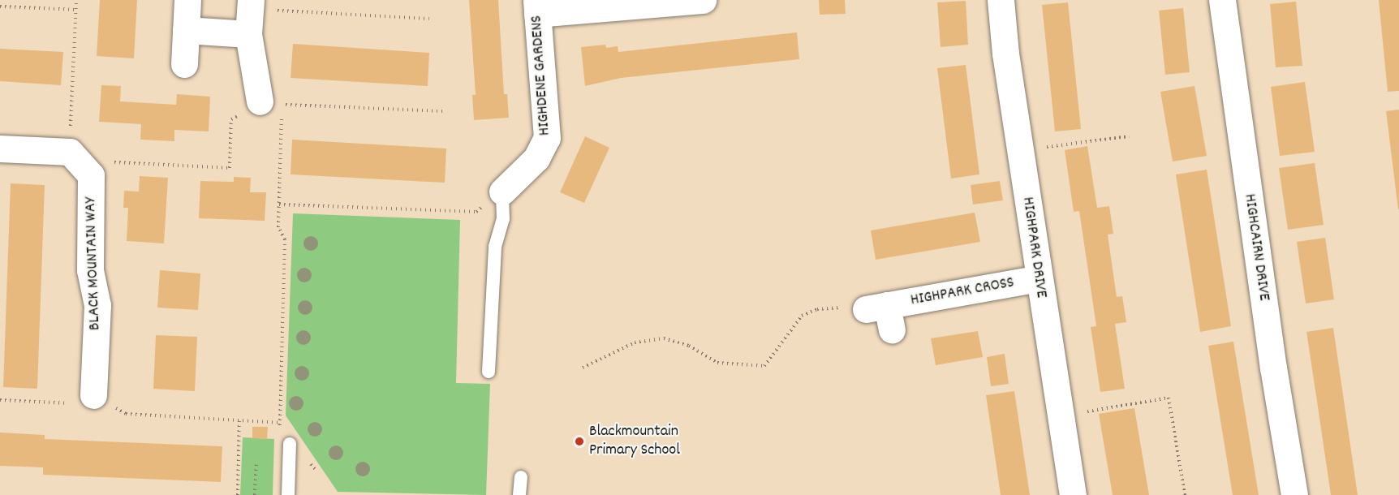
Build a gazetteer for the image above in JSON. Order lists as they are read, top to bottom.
{
  "streets": {
    "street": [
      "HIGHDENE GARDENS",
      "HIGHPARK DRIVE",
      "HIGHCAIRN DRIVE",
      "BLACK MOUNTAIN WAY",
      "HIGHPARK CROSS"
    ]
  },
  "crossings": [
    ["HIGHPARK DRIVE", "HIGHPARK CROSS"]
  ],
  "places": ["Blackmountain Primary School"]
}
